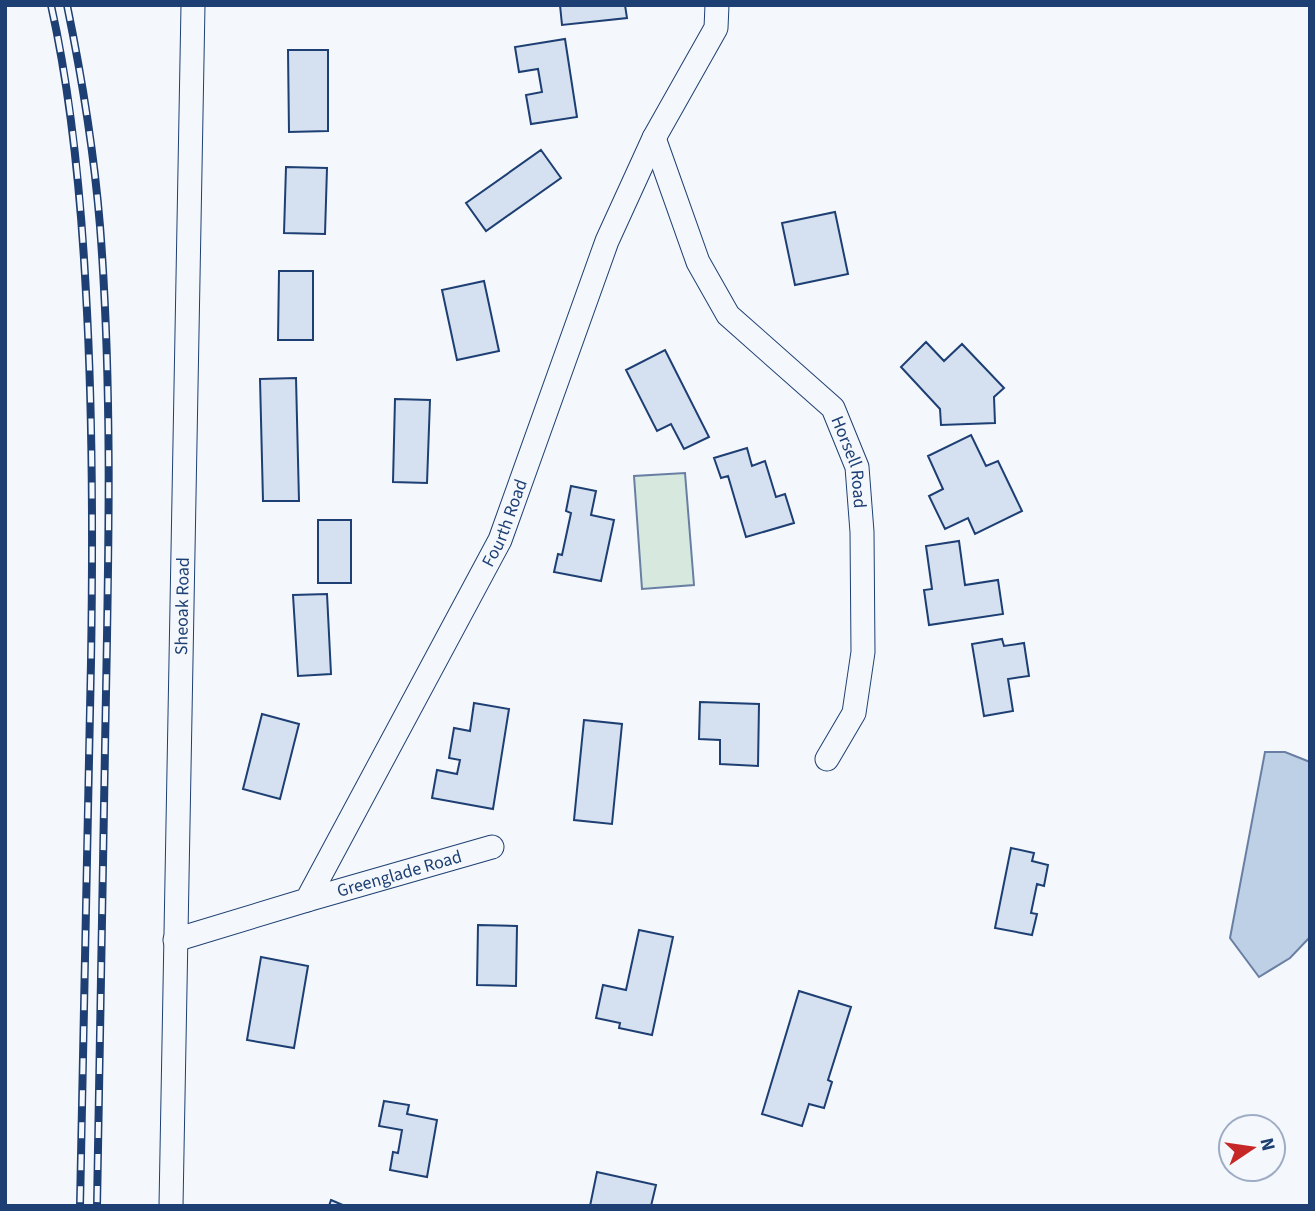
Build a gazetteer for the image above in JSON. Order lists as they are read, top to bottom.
{
  "streets": {
    "street": [
      "Horsell Road",
      "Fourth Road",
      "Sheoak Road",
      "Greenglade Road"
    ]
  },
  "crossings": [
    ["Horsell Road", "Fourth Road"],
    ["Fourth Road", "Greenglade Road"]
  ],
  "north": "right"
}
